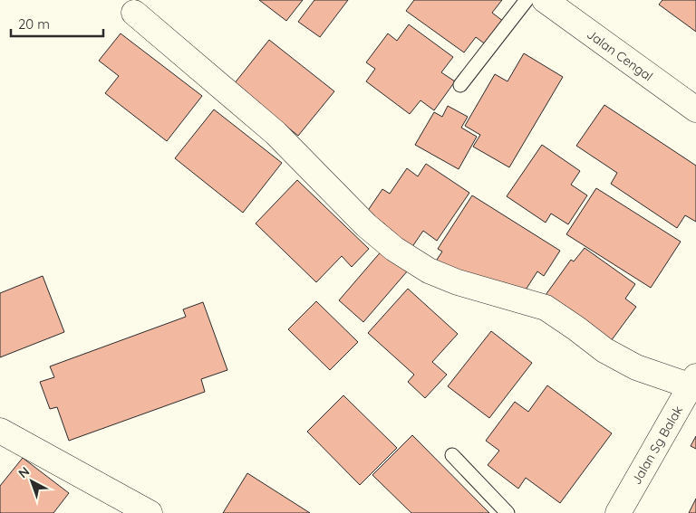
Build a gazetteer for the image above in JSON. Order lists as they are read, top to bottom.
{
  "streets": {
    "street": ["Jalan Cengal", "Jalan Sg Balak"]
  },
  "scale_bar": "20 m",
  "north": "top left"
}
